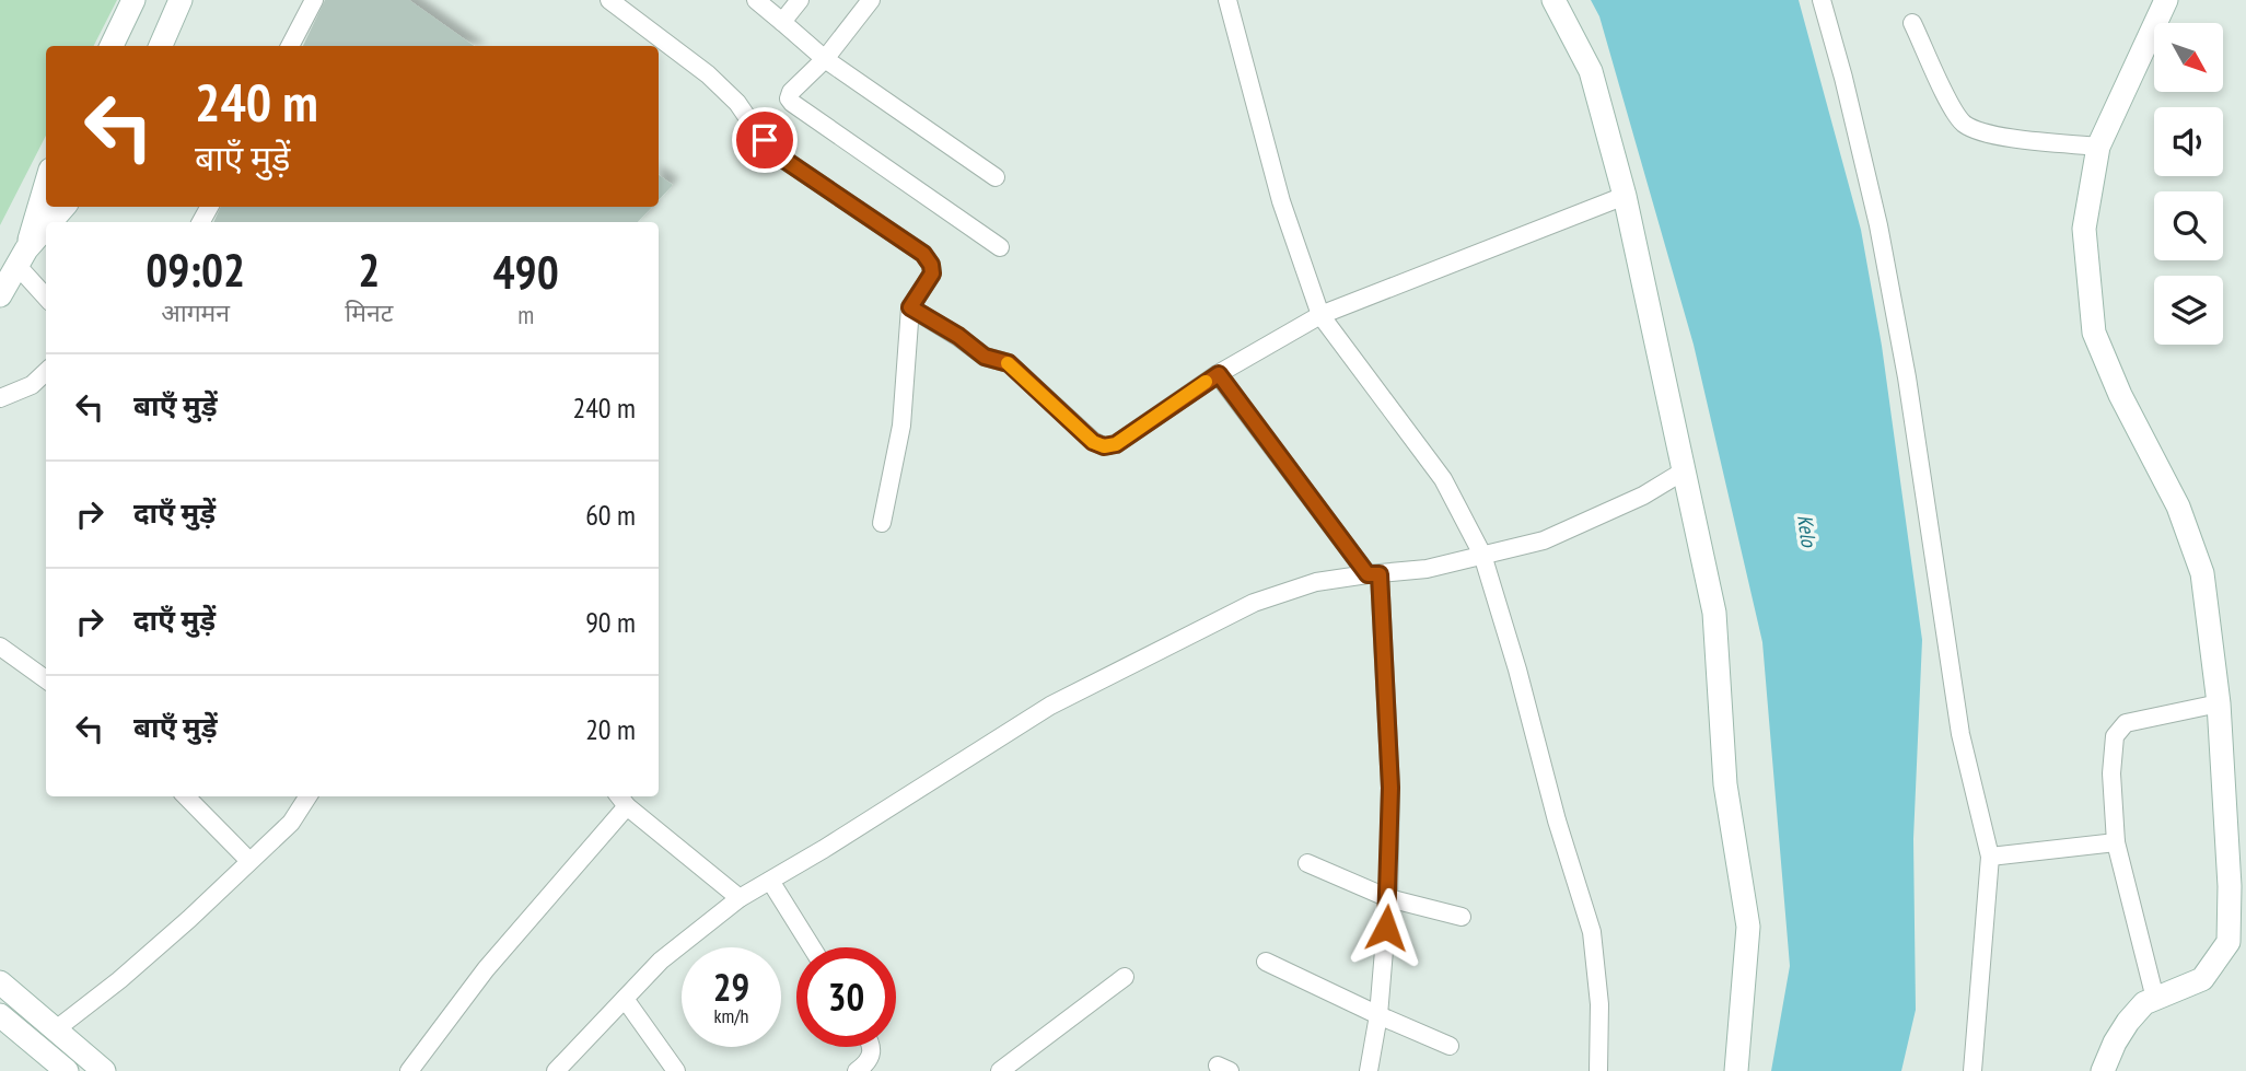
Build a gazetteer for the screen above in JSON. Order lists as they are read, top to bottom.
{
  "water": ["Kelo"],
  "north": "bottom right",
  "page": {
    "turn": ["240 m", "बाएँ मुड़ें"],
    "eta": [
      "09:02",
      "आगमन",
      "2",
      "मिनट",
      "490",
      "m"
    ],
    "list": [
      {
        "name": "बाएँ मुड़ें",
        "value": "240 m"
      },
      {
        "name": "दाएँ मुड़ें",
        "value": "60 m"
      },
      {
        "name": "दाएँ मुड़ें",
        "value": "90 m"
      },
      {
        "name": "बाएँ मुड़ें",
        "value": "20 m"
      }
    ],
    "speed": "29 km/h",
    "limit": "30"
  }
}
